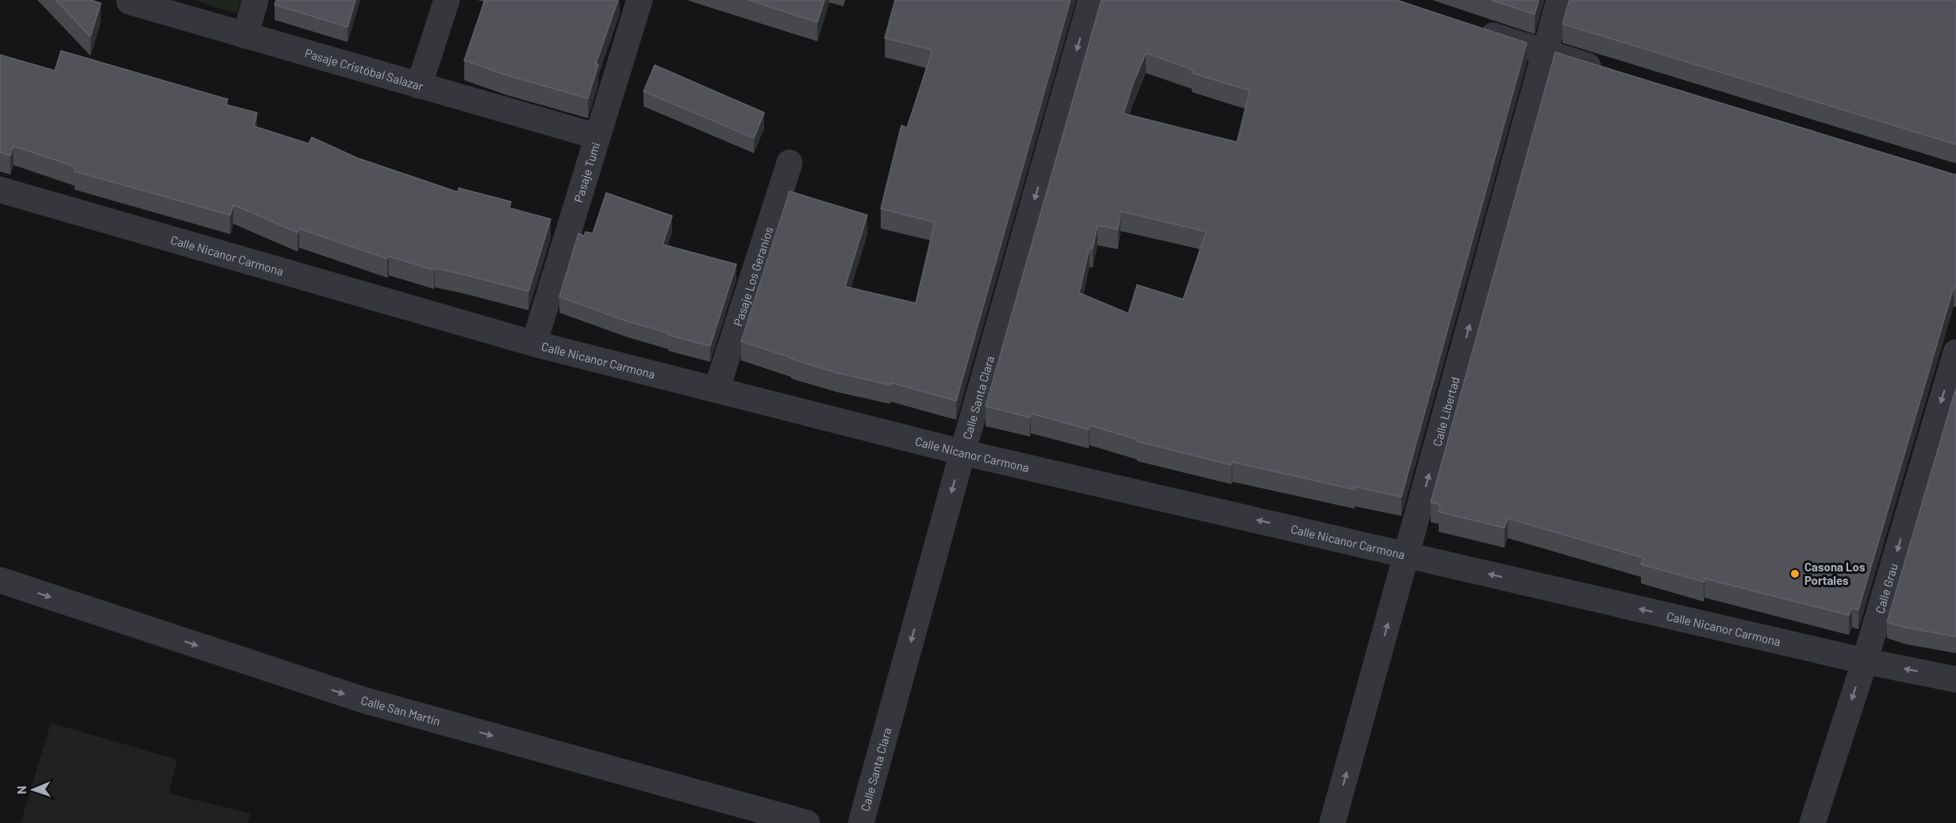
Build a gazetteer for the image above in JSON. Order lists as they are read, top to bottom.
{
  "streets": {
    "street": [
      "Pasaje Cristóbal Salazar",
      "Pasaje Tumi",
      "Calle Nicanor Carmona",
      "Pasaje Los Geranios",
      "Calle Santa Clara",
      "Calle Libertad",
      "Calle Grau",
      "Calle San Martín"
    ]
  },
  "crossings": [
    ["Pasaje Cristóbal Salazar", "Pasaje Tumi"],
    ["Pasaje Tumi", "Calle Nicanor Carmona"],
    ["Calle Nicanor Carmona", "Pasaje Los Geranios"],
    ["Calle Nicanor Carmona", "Calle Santa Clara"],
    ["Calle Nicanor Carmona", "Calle Libertad"],
    ["Calle Nicanor Carmona", "Calle Grau"]
  ],
  "one_way": [
    "Calle Nicanor Carmona",
    "Calle Santa Clara",
    "Calle Libertad",
    "Calle Grau",
    "Calle San Martín"
  ],
  "places": ["Casona Los Portales"],
  "north": "left"
}
